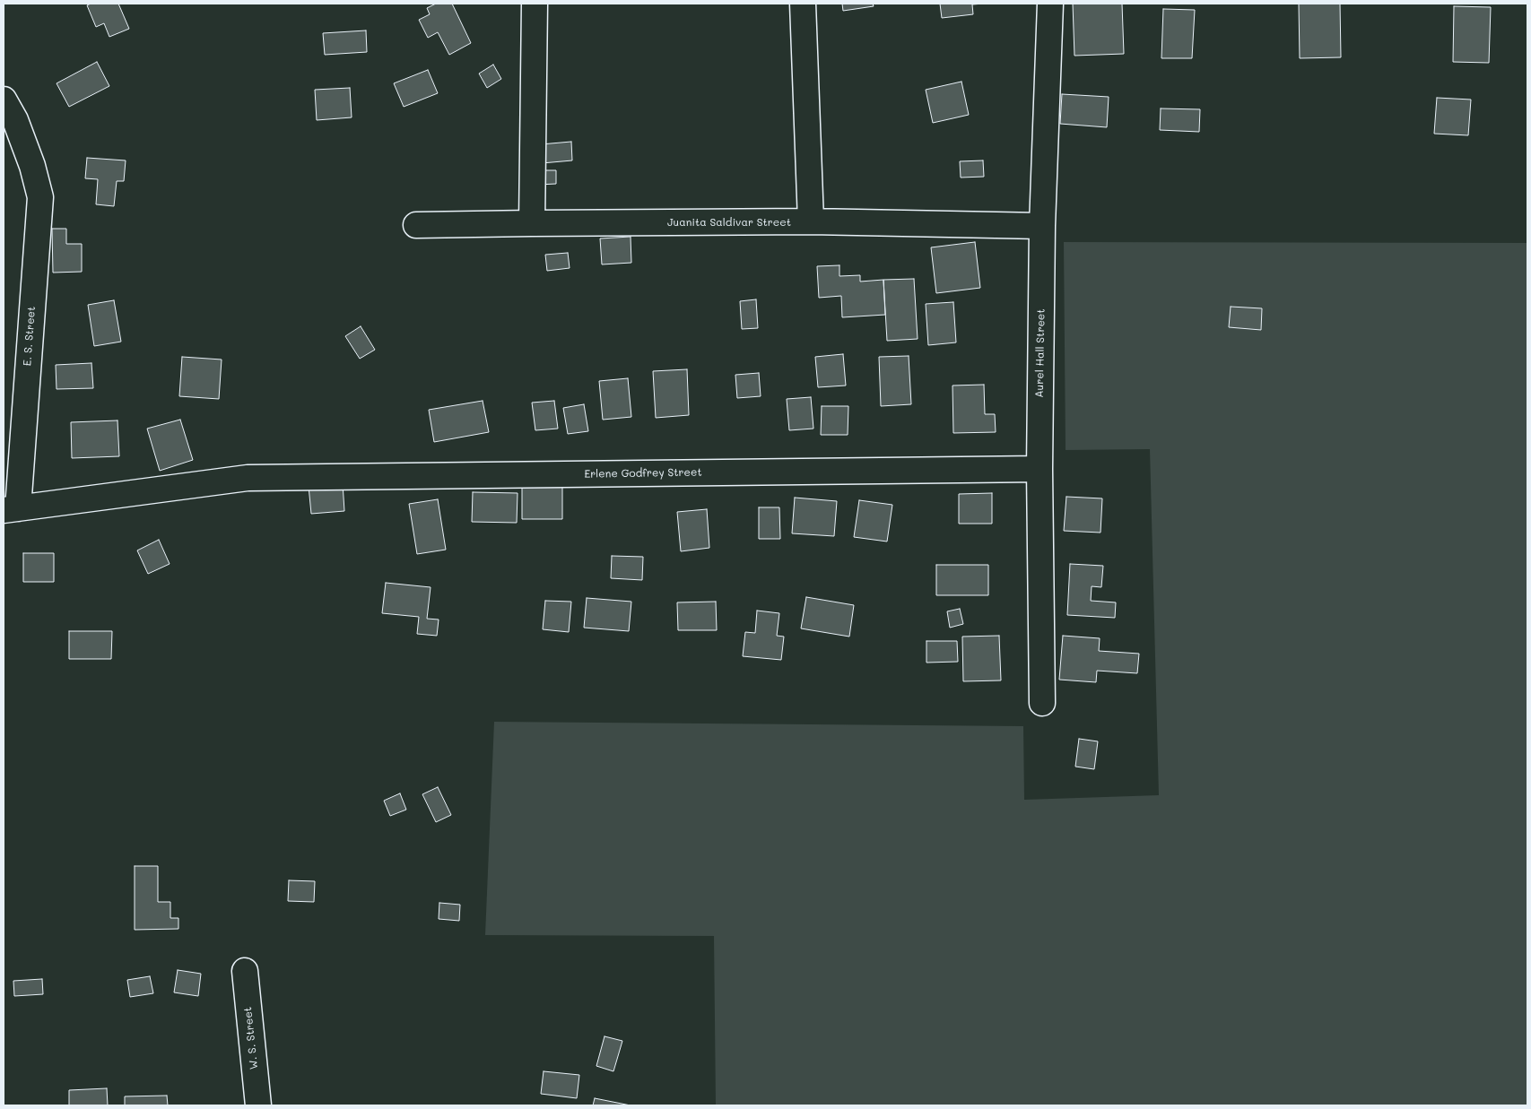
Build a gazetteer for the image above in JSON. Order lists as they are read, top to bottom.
{
  "streets": {
    "street": [
      "Juanita Saldivar Street",
      "E. S. Street",
      "Aurel Hall Street",
      "Erlene Godfrey Street",
      "W. S. Street"
    ]
  },
  "crossings": [
    ["Juanita Saldivar Street", "Aurel Hall Street"],
    ["E. S. Street", "Erlene Godfrey Street"],
    ["Aurel Hall Street", "Erlene Godfrey Street"]
  ]
}
